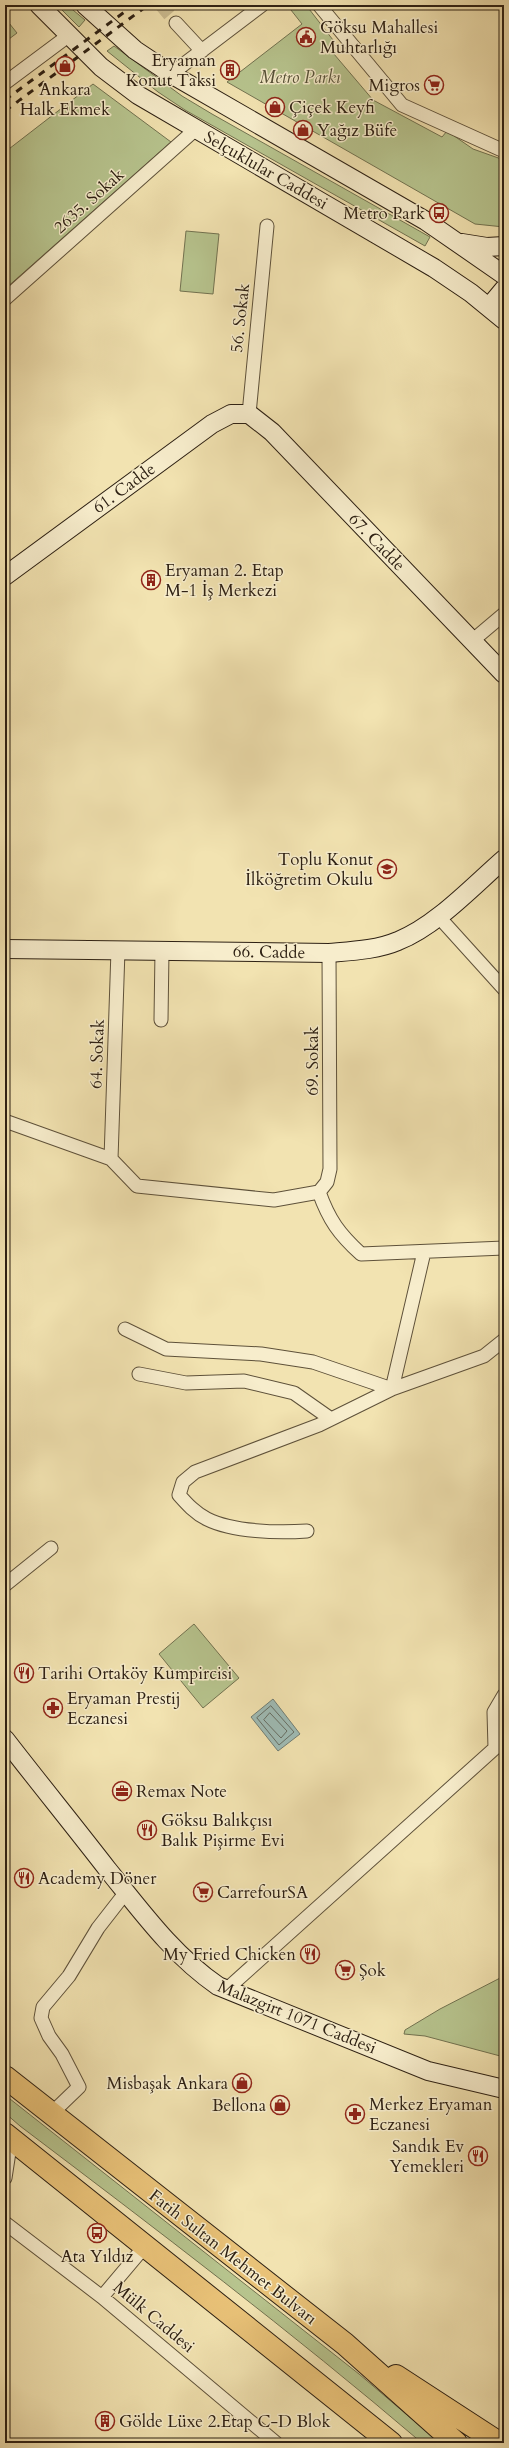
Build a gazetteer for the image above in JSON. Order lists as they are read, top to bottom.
{
  "streets": {
    "highway": ["Fatih Sultan Mehmet Bulvarı"],
    "street": [
      "Selçuklular Caddesi",
      "2635. Sokak",
      "56. Sokak",
      "61. Cadde",
      "67. Cadde",
      "66. Cadde",
      "64. Sokak",
      "69. Sokak",
      "Malazgirt 1071 Caddesi",
      "Mülk Caddesi"
    ]
  },
  "crossings": [
    ["Selçuklular Caddesi", "2635. Sokak"],
    ["56. Sokak", "61. Cadde"],
    ["56. Sokak", "67. Cadde"],
    ["61. Cadde", "67. Cadde"],
    ["66. Cadde", "64. Sokak"],
    ["66. Cadde", "69. Sokak"]
  ],
  "parks": ["Metro Parkı"],
  "places": {
    "public building": ["Göksu Mahallesi Muhtarlığı"],
    "shop": [
      "Ankara Halk Ekmek",
      "Çiçek Keyfi",
      "Yağız Büfe",
      "Misbaşak Ankara",
      "Bellona"
    ],
    "building": ["Eryaman Konut Taksi", "Eryaman 2. Etap M-1 İş Merkezi", "Gölde Lüxe 2.Etap C-D Blok"],
    "supermarket": ["Migros", "CarrefourSA", "Şok"],
    "bus stop": ["Metro Park", "Ata Yıldız"],
    "school or university": ["Toplu Konut İlköğretim Okulu"],
    "restaurant": [
      "Tarihi Ortaköy Kumpircisi",
      "Göksu Balıkçısı Balık Pişirme Evi",
      "Academy Döner",
      "My Fried Chicken",
      "Sandık Ev Yemekleri"
    ],
    "pharmacy": ["Eryaman Prestij Eczanesi", "Merkez Eryaman Eczanesi"],
    "office": ["Remax Note"]
  }
}
